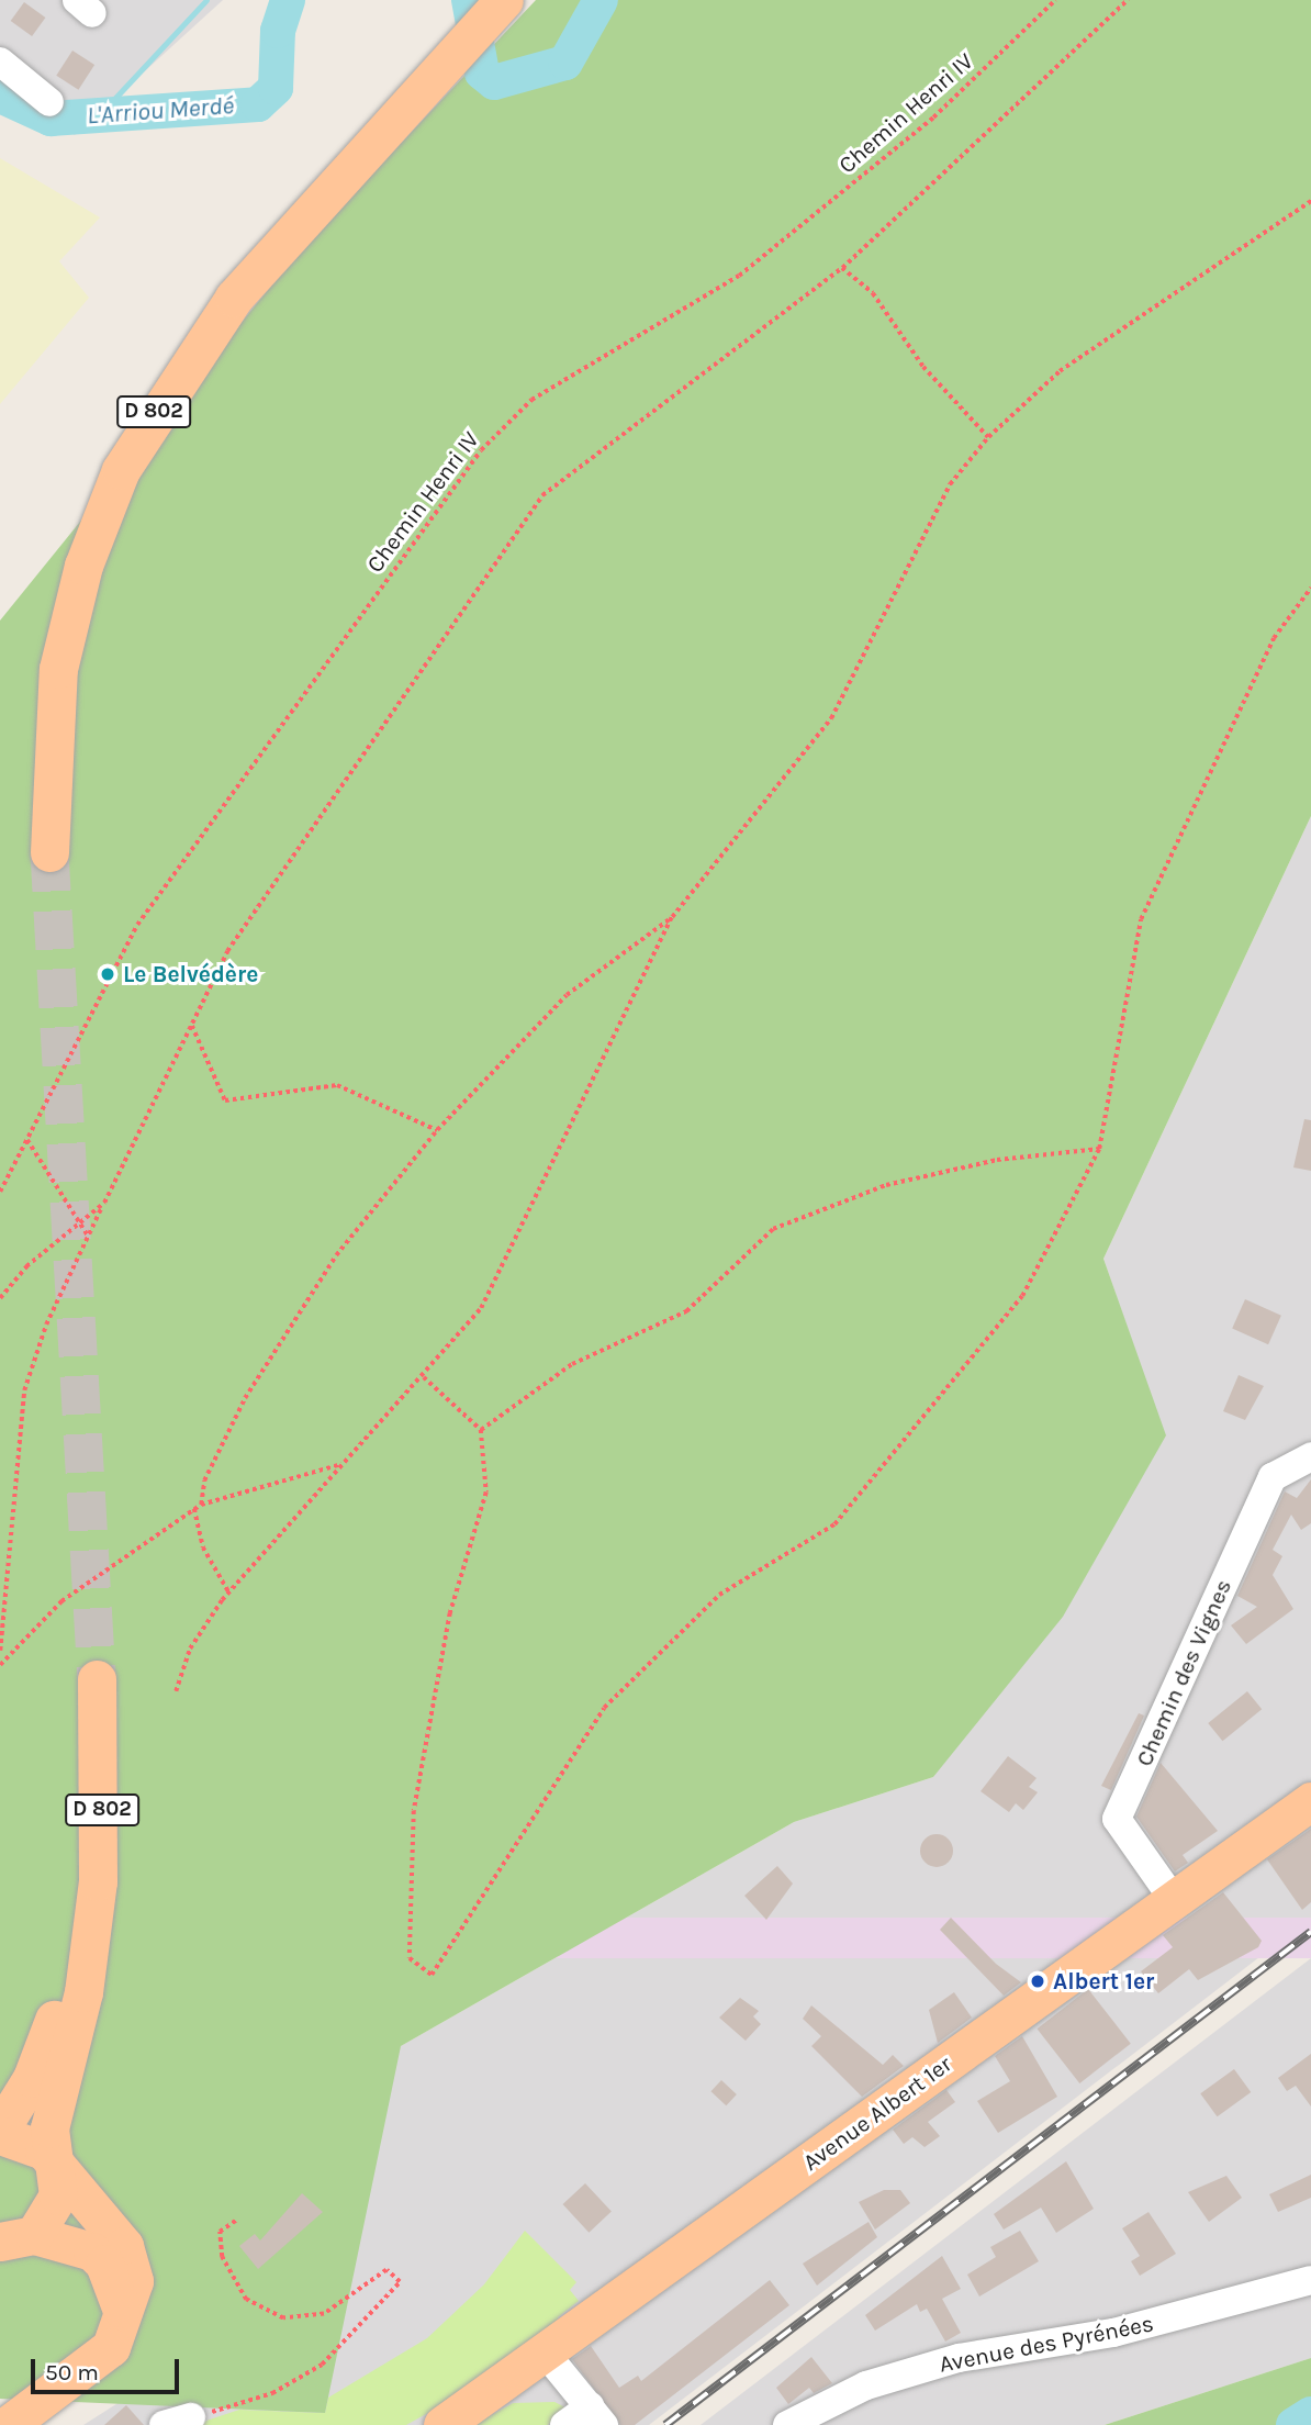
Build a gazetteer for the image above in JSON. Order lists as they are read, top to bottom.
{
  "streets": {
    "main road": ["D 802", "Avenue Albert 1er"],
    "street": ["Chemin des Vignes", "Avenue des Pyrénées"],
    "path": ["Chemin Henri IV"]
  },
  "crossings": [
    ["Chemin des Vignes", "Avenue Albert 1er"]
  ],
  "water": ["L'Arriou Merdé"],
  "places": ["Le Belvédère", "Albert 1er"],
  "scale_bar": "50 m"
}
